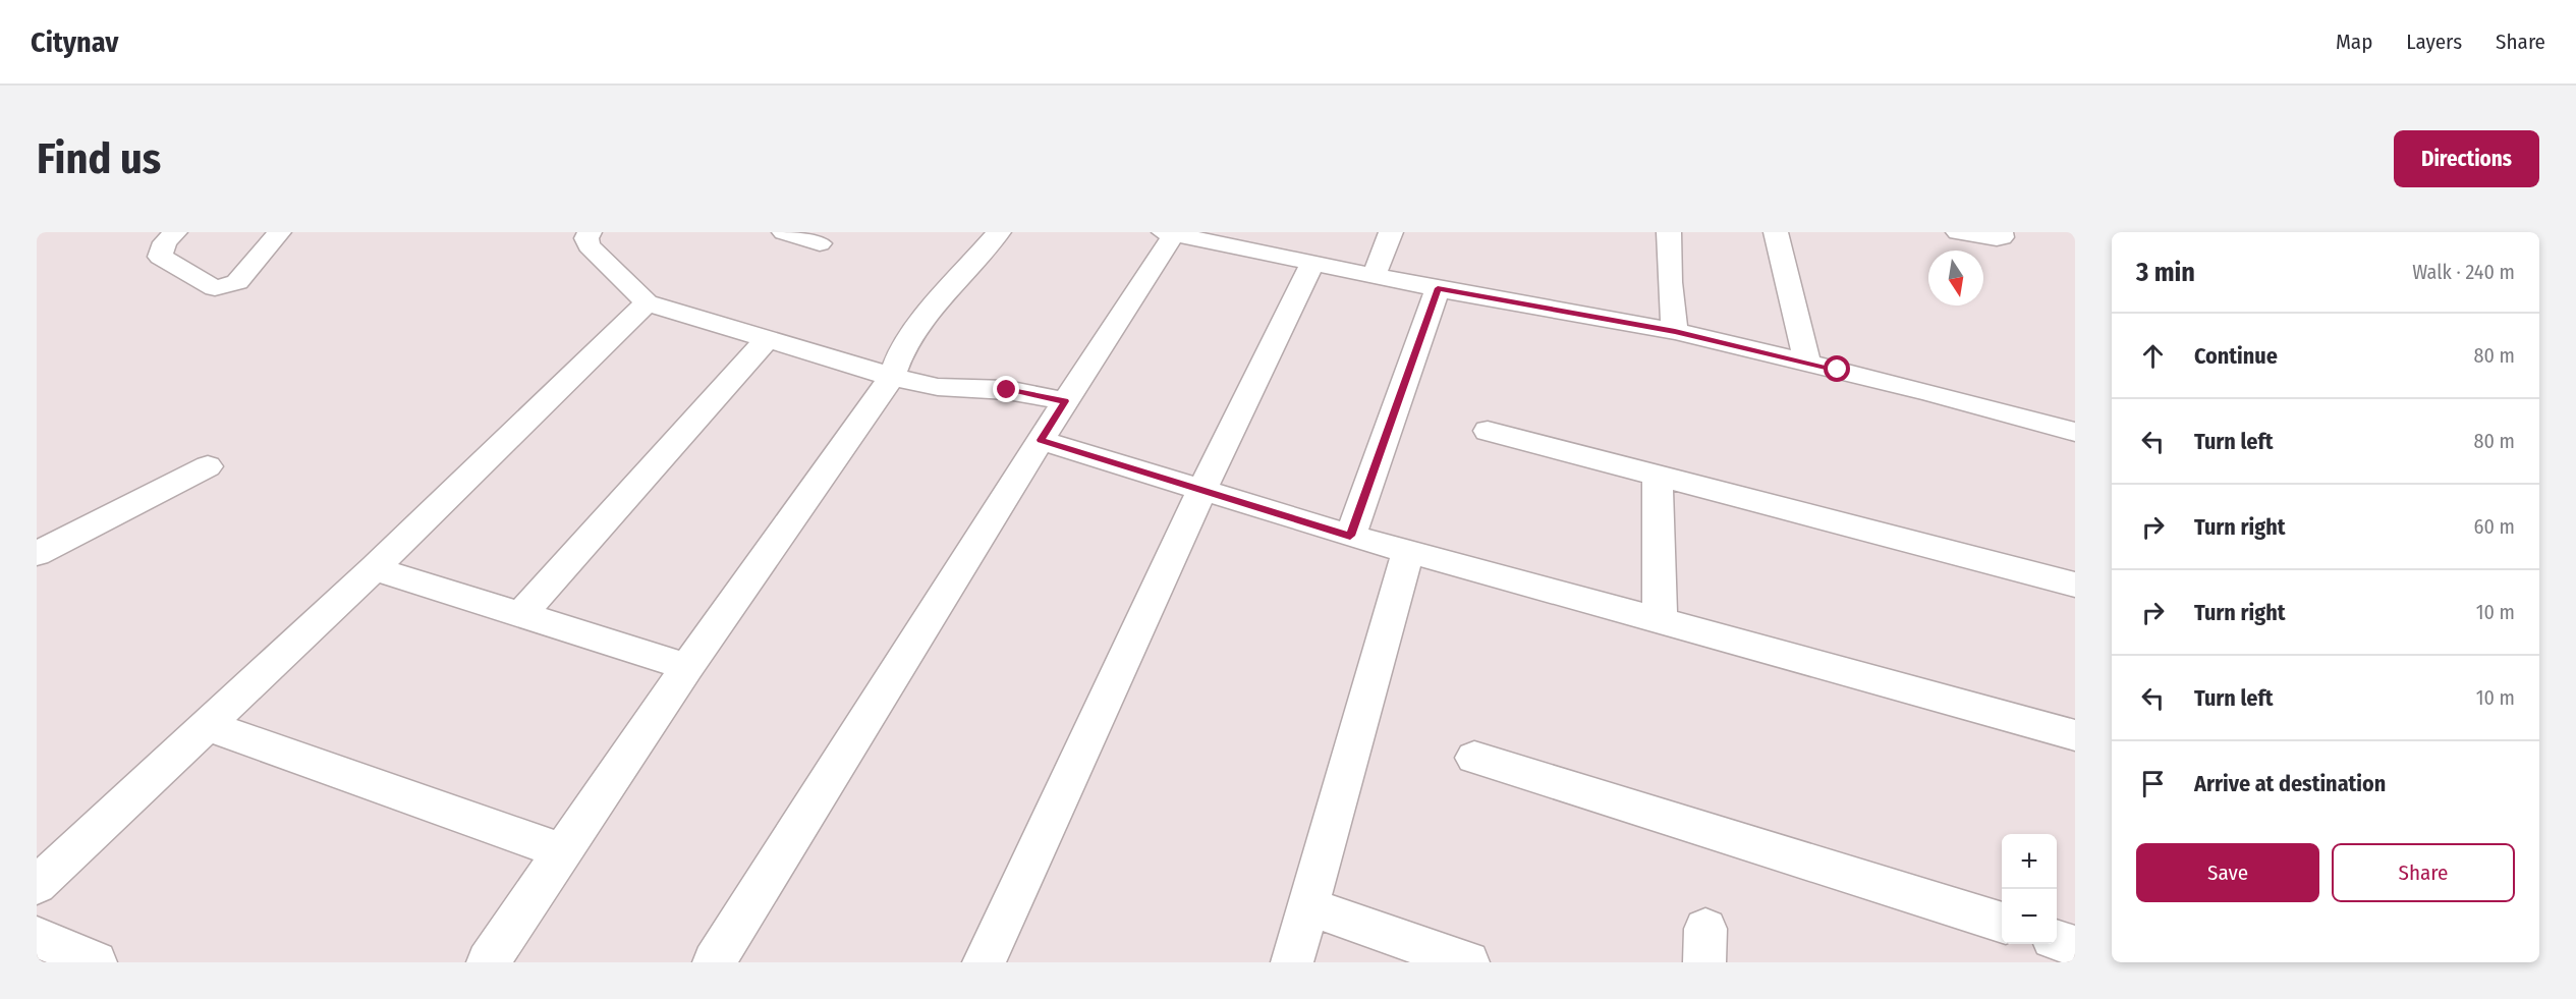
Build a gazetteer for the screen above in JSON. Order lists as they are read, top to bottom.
{
  "north": "bottom",
  "page": {
    "header": "Citynav",
    "nav": ["Map", "Layers", "Share"],
    "buttons": [
      "Directions",
      ["Save", "Share"]
    ],
    "title": "Find us",
    "heading": ["3 min", "Walk · 240 m"],
    "list": [
      ["Continue", "80 m"],
      ["Turn left", "80 m"],
      ["Turn right", "60 m"],
      ["Turn right", "10 m"],
      ["Turn left", "10 m"],
      "Arrive at destination"
    ],
    "map_buttons": ["+", "−"]
  }
}
